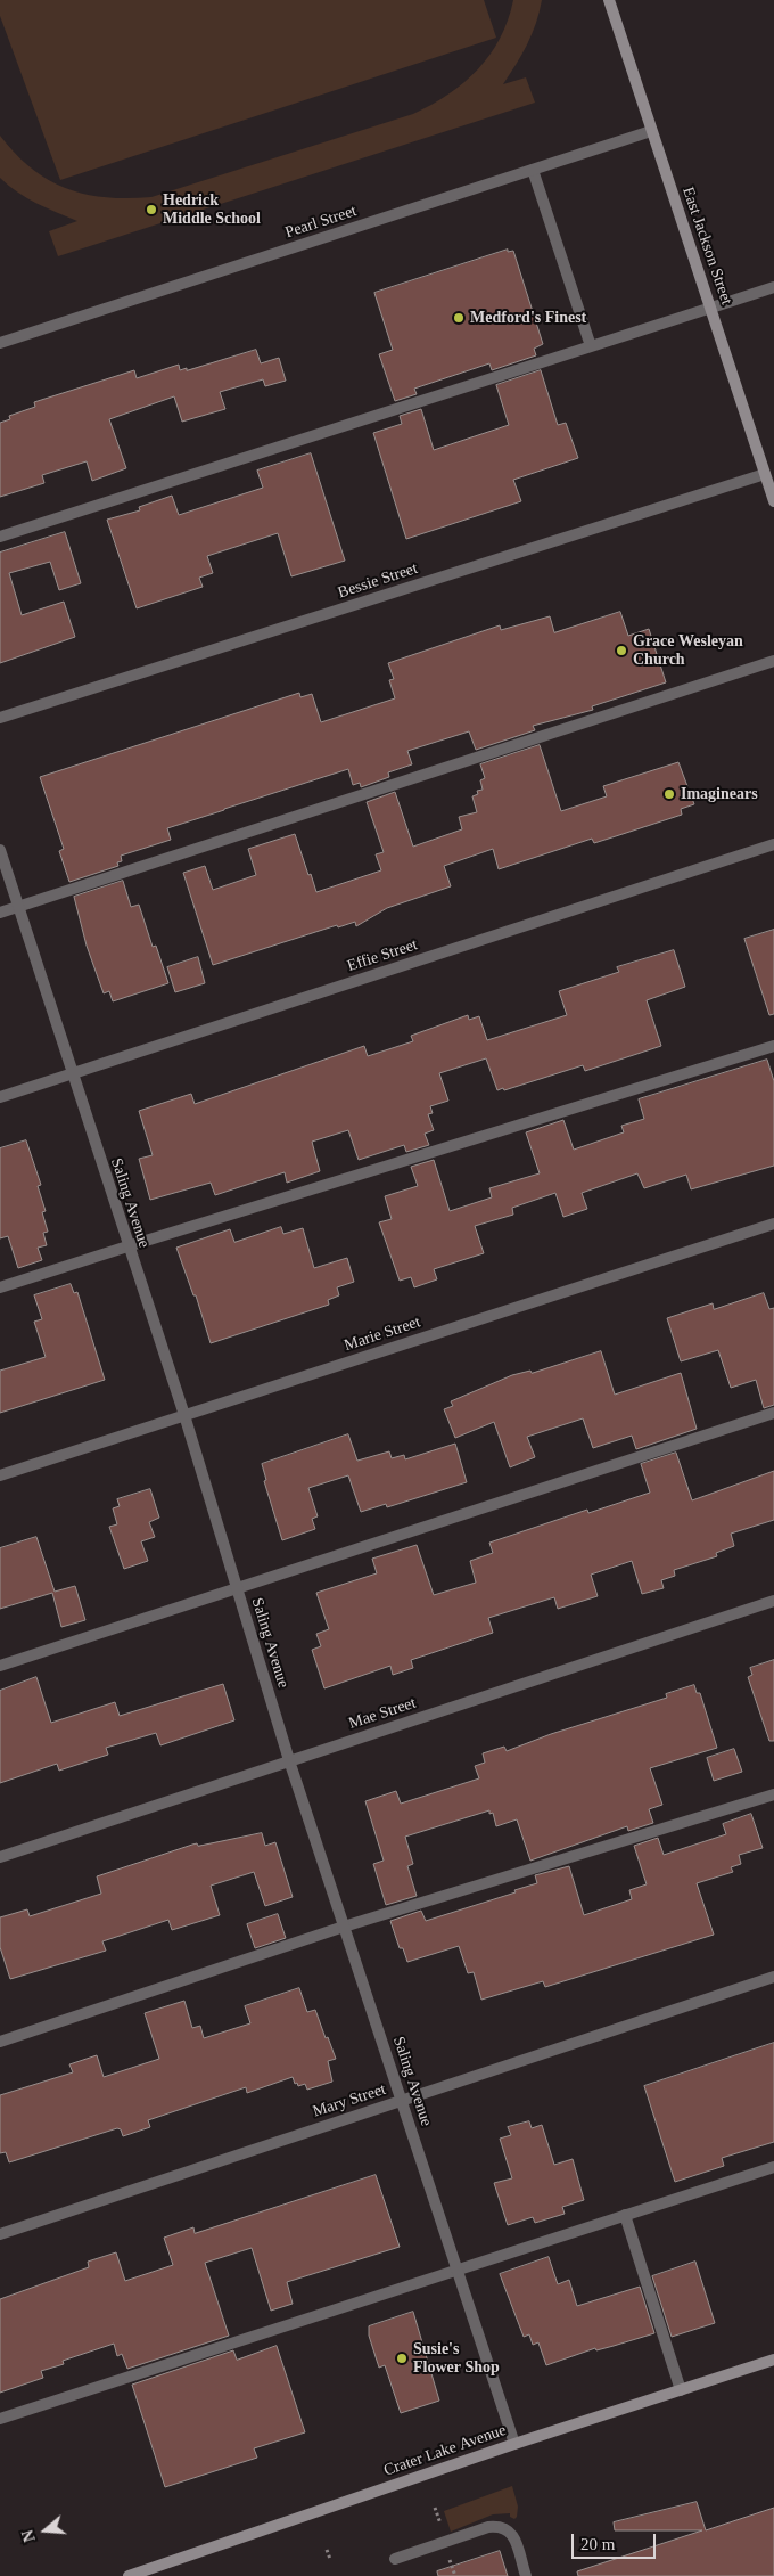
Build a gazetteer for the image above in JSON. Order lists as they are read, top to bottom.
{
  "streets": {
    "main road": ["East Jackson Street", "Crater Lake Avenue"],
    "street": [
      "Pearl Street",
      "Bessie Street",
      "Effie Street",
      "Saling Avenue",
      "Marie Street",
      "Mae Street",
      "Mary Street"
    ]
  },
  "crossings": [
    ["Pearl Street", "East Jackson Street"],
    ["East Jackson Street", "Bessie Street"],
    ["Effie Street", "Saling Avenue"],
    ["Saling Avenue", "Marie Street"],
    ["Saling Avenue", "Mae Street"],
    ["Saling Avenue", "Mary Street"],
    ["Saling Avenue", "Crater Lake Avenue"]
  ],
  "places": [
    "Hedrick Middle School",
    "Medford's Finest",
    "Grace Wesleyan Church",
    "Imaginears",
    "Susie's Flower Shop"
  ],
  "scale_bar": "20 m",
  "north": "left"
}
